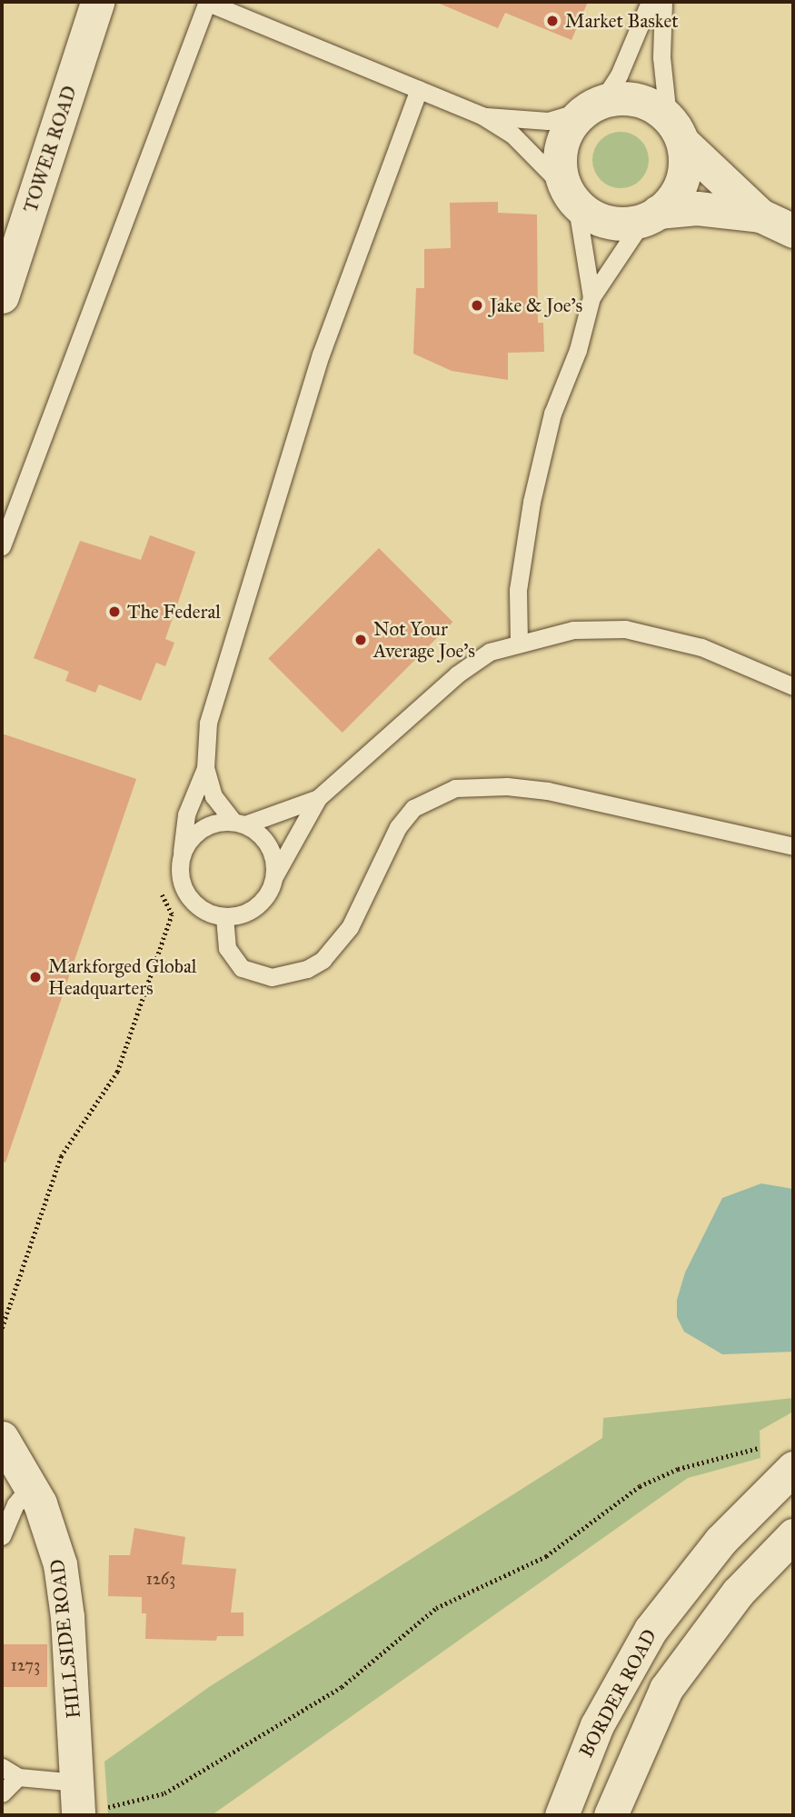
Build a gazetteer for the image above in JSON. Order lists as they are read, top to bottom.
{
  "streets": {
    "street": ["TOWER ROAD", "HILLSIDE ROAD", "BORDER ROAD"]
  },
  "places": [
    "Market Basket",
    "Jake & Joe's",
    "The Federal",
    "Not Your Average Joe's",
    "Markforged Global Headquarters"
  ],
  "house_numbers": ["1263", "1273"]
}
